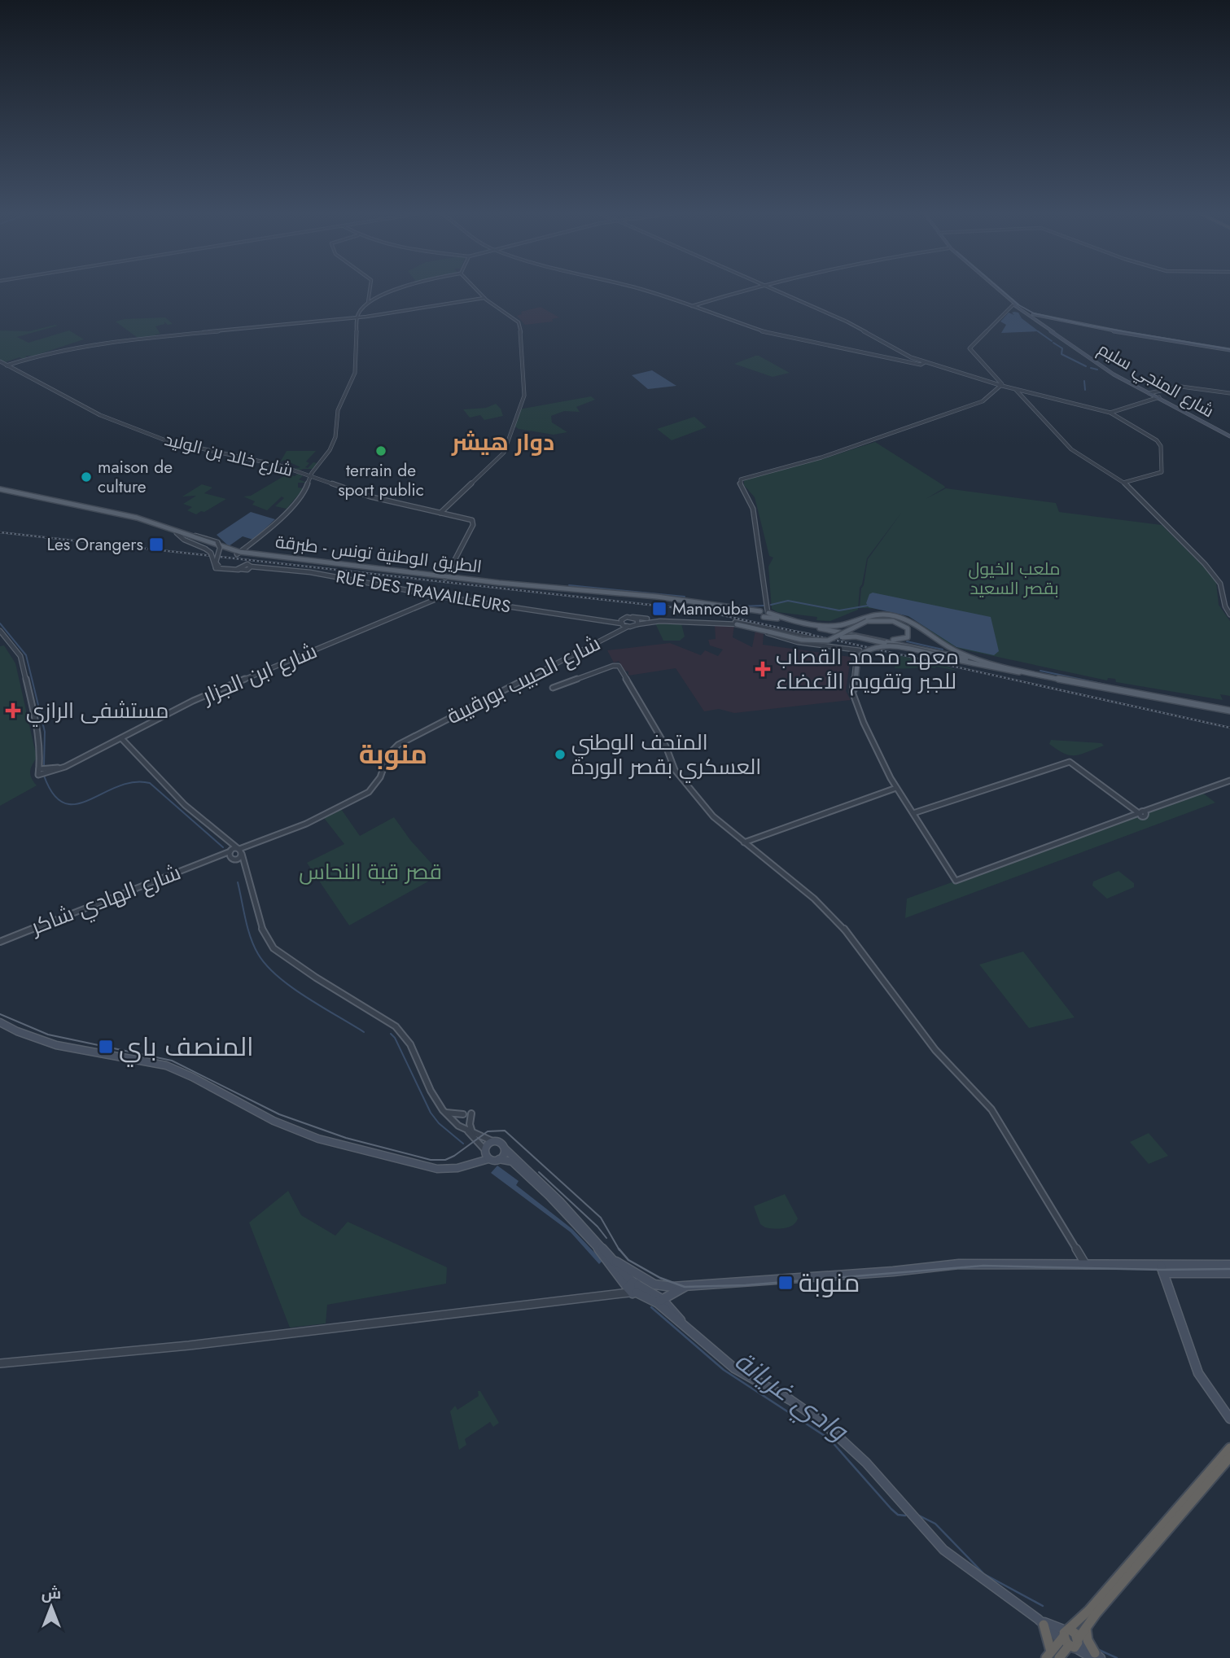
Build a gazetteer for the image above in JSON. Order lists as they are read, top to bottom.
{
  "streets": {
    "main road": ["شارع المنجي سليم", "الطريق الوطنية تونس - طبرقة"],
    "street": [
      "شارع خالد بن الوليد",
      "RUE DES TRAVAILLEURS",
      "شارع ابن الجزار",
      "شارع الحبيب بورقيبة",
      "شارع الهادي شاكر"
    ]
  },
  "crossings": [
    ["شارع خالد بن الوليد", "الطريق الوطنية تونس - طبرقة"],
    ["RUE DES TRAVAILLEURS", "شارع ابن الجزار"],
    ["RUE DES TRAVAILLEURS", "شارع الحبيب بورقيبة"],
    ["شارع الحبيب بورقيبة", "شارع الهادي شاكر"]
  ],
  "districts": ["دوار هيشر", "منوبة"],
  "water": ["وادي غريانة"],
  "parks": ["ملعب الخيول بقصر السعيد", "قصر قبة النحاس"],
  "places": {
    "other": ["terrain de sport public", "maison de culture", "المتحف الوطني العسكري بقصر الوردة"],
    "transit": [
      "Les Orangers",
      "Mannouba",
      "المنصف باي",
      "منوبة"
    ],
    "health": ["معهد محمد القصاب للجبر وتقويم الأعضاء", "مستشفى الرازي"]
  },
  "north": "top"
}
